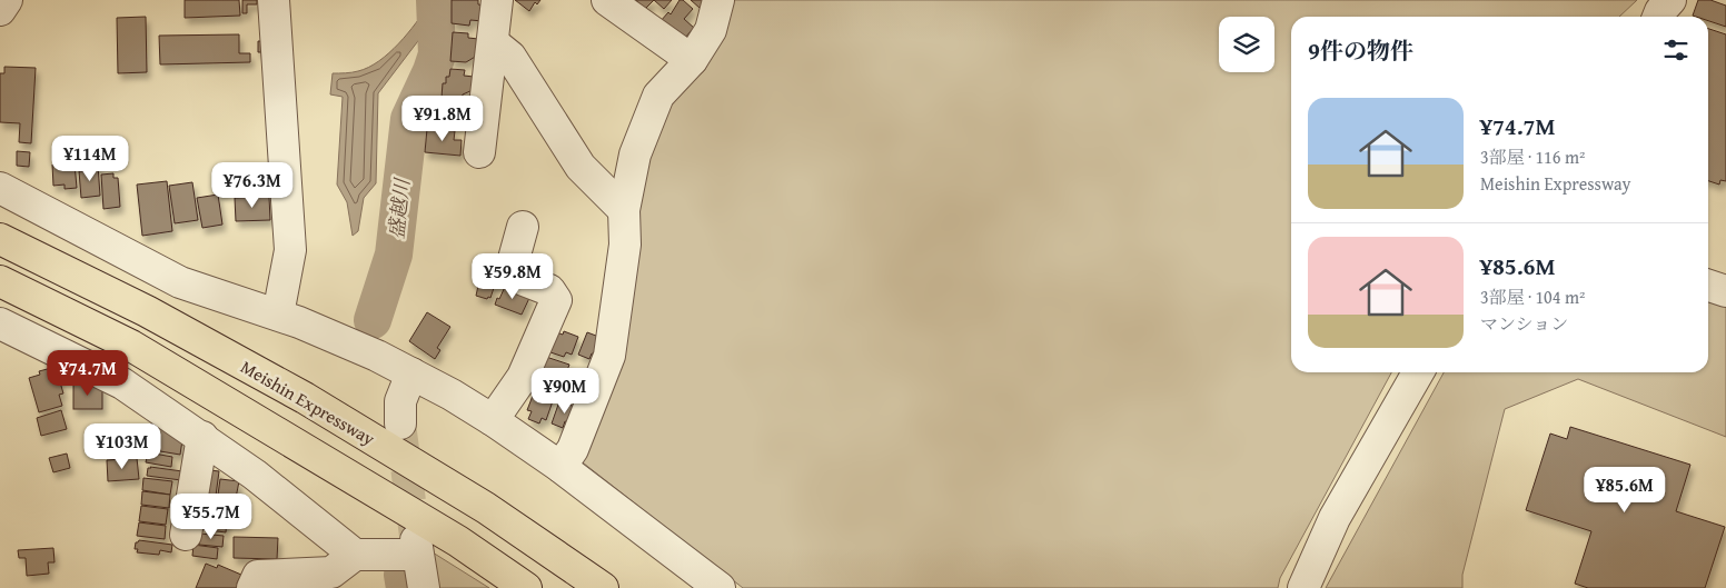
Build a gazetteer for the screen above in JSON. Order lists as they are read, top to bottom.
{
  "streets": {
    "highway": ["Meishin Expressway"]
  },
  "water": ["盛越川"],
  "page": {
    "heading": "9件の物件",
    "list": [
      {
        "name": "¥74.7M",
        "note": "3部屋 · 116 m² · Meishin Expressway"
      },
      {
        "name": "¥85.6M",
        "note": "3部屋 · 104 m² · マンション"
      }
    ],
    "price": [
      "¥91.8M",
      "¥114M",
      "¥76.3M",
      "¥59.8M",
      "¥74.7M",
      "¥90M",
      "¥103M",
      "¥85.6M",
      "¥55.7M"
    ]
  }
}
